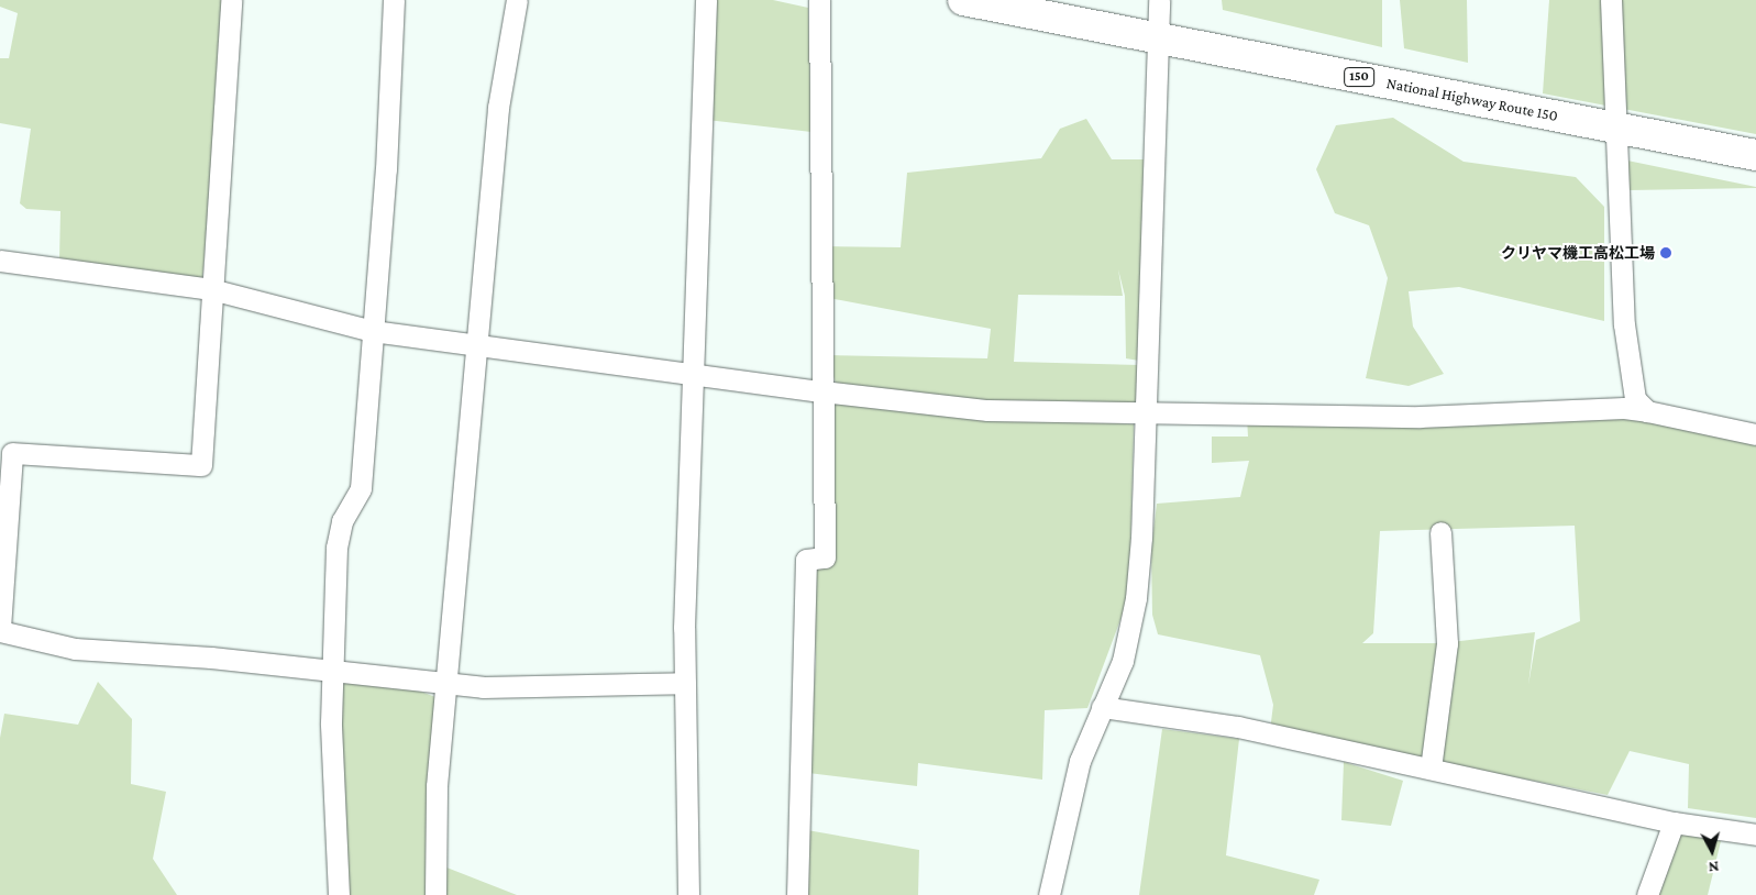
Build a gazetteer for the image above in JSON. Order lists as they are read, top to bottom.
{
  "streets": {
    "highway": ["150", "National Highway Route 150"]
  },
  "places": ["クリヤマ機工高松工場"],
  "north": "bottom"
}
